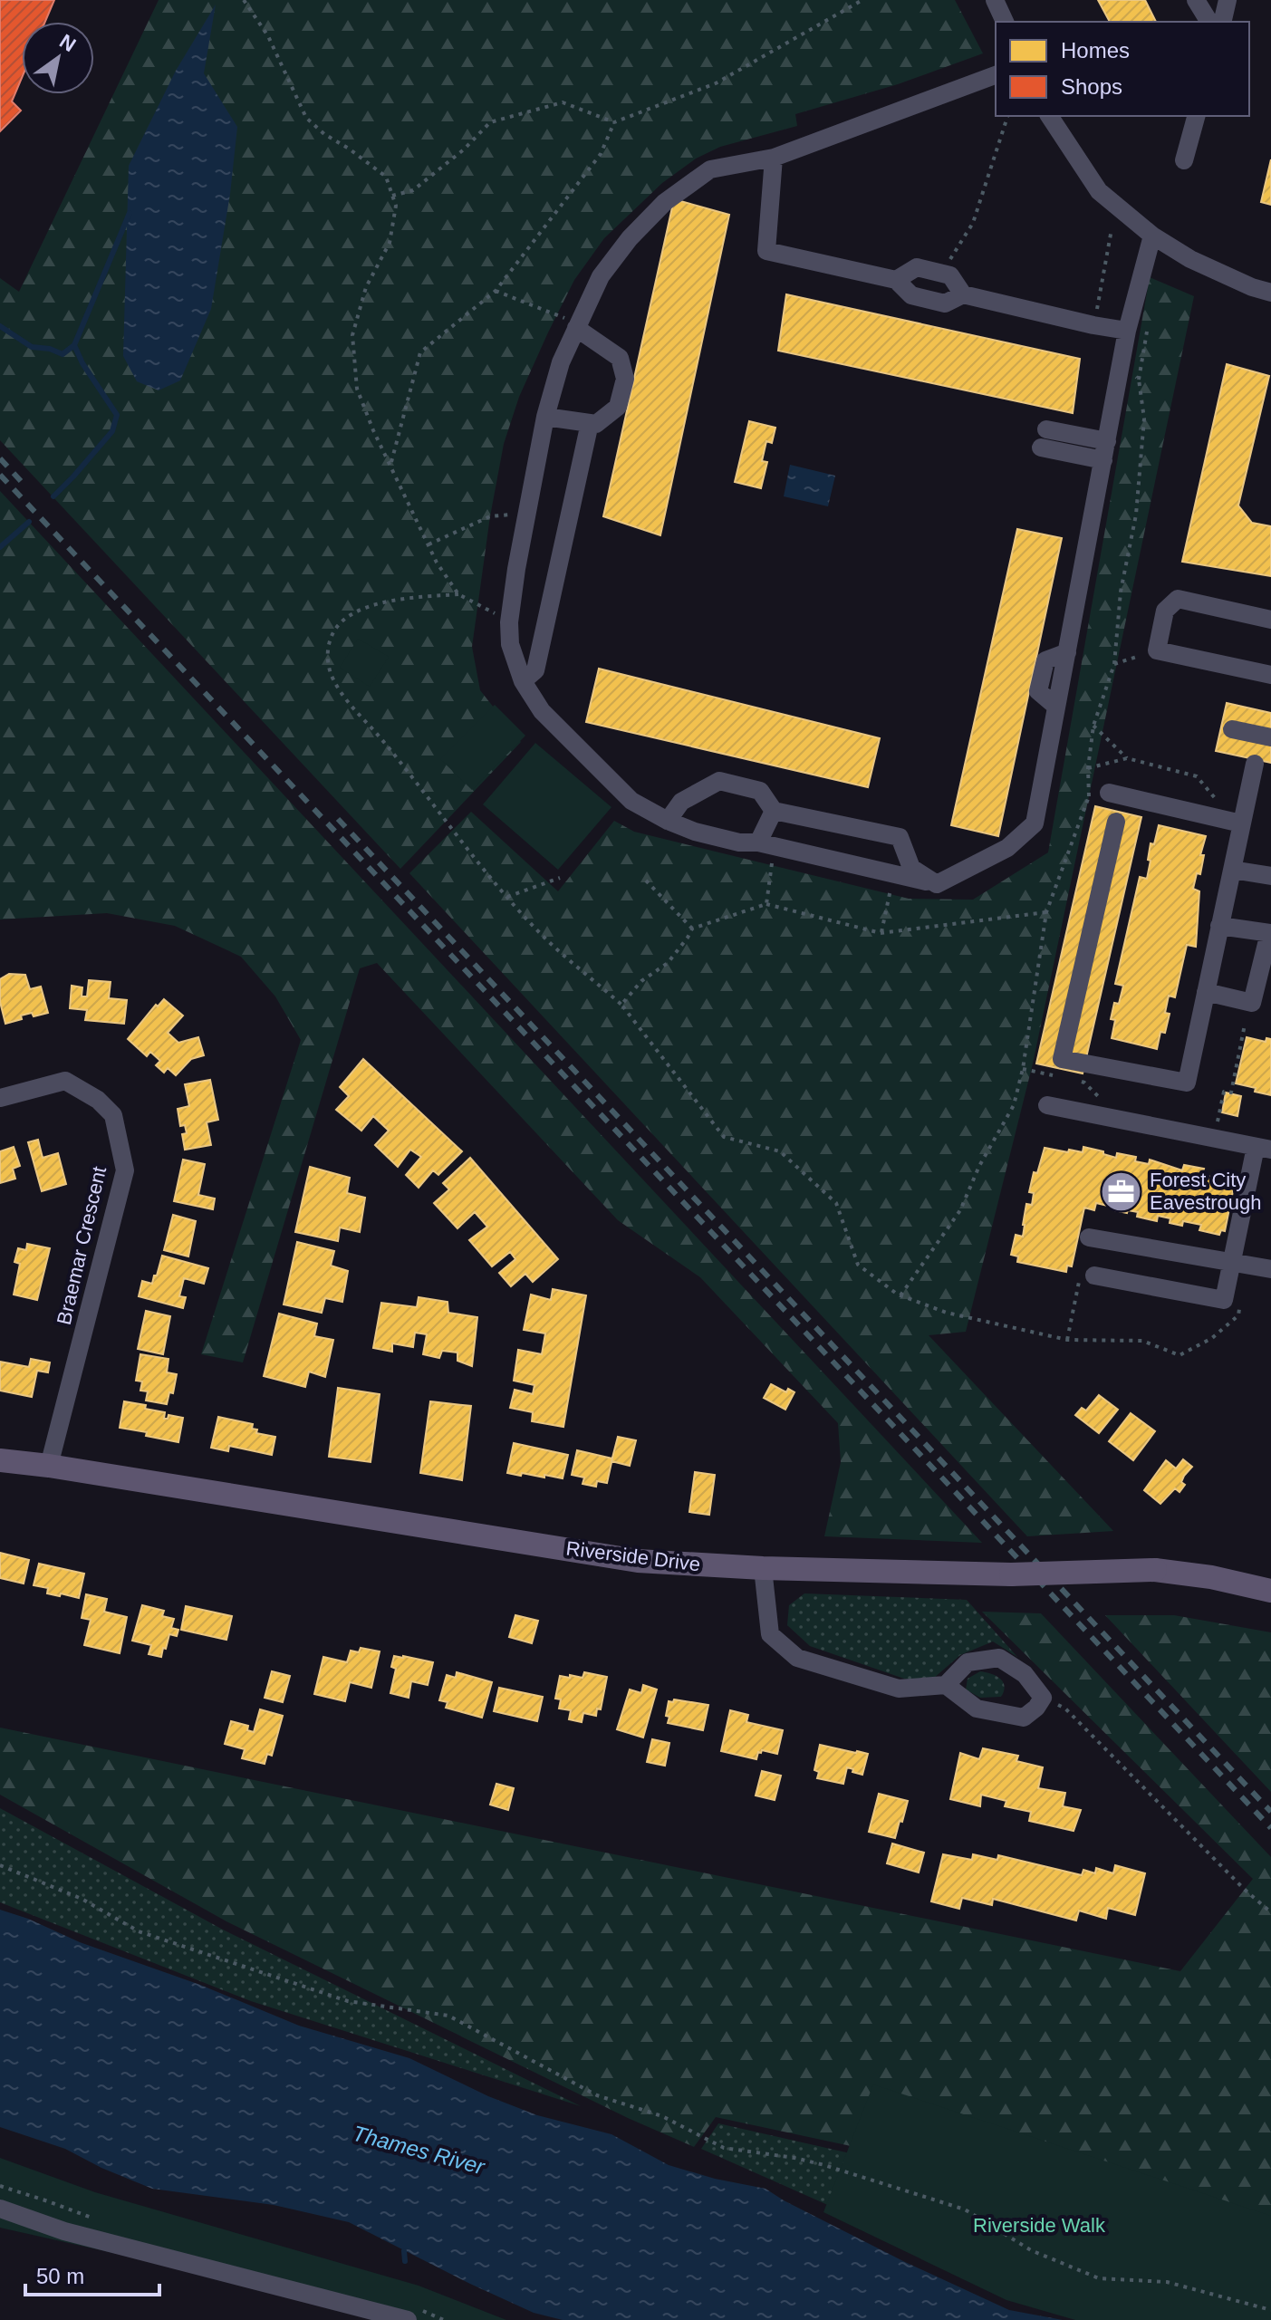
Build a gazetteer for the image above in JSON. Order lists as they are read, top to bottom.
{
  "streets": {
    "main road": ["Riverside Drive"],
    "street": ["Braemar Crescent"]
  },
  "crossings": [
    ["Braemar Crescent", "Riverside Drive"]
  ],
  "water": ["Thames River"],
  "parks": ["Riverside Walk"],
  "places": {
    "office": ["Forest City Eavestrough"]
  },
  "legend": ["Homes", "Shops"],
  "scale_bar": "50 m",
  "north": "top right"
}
